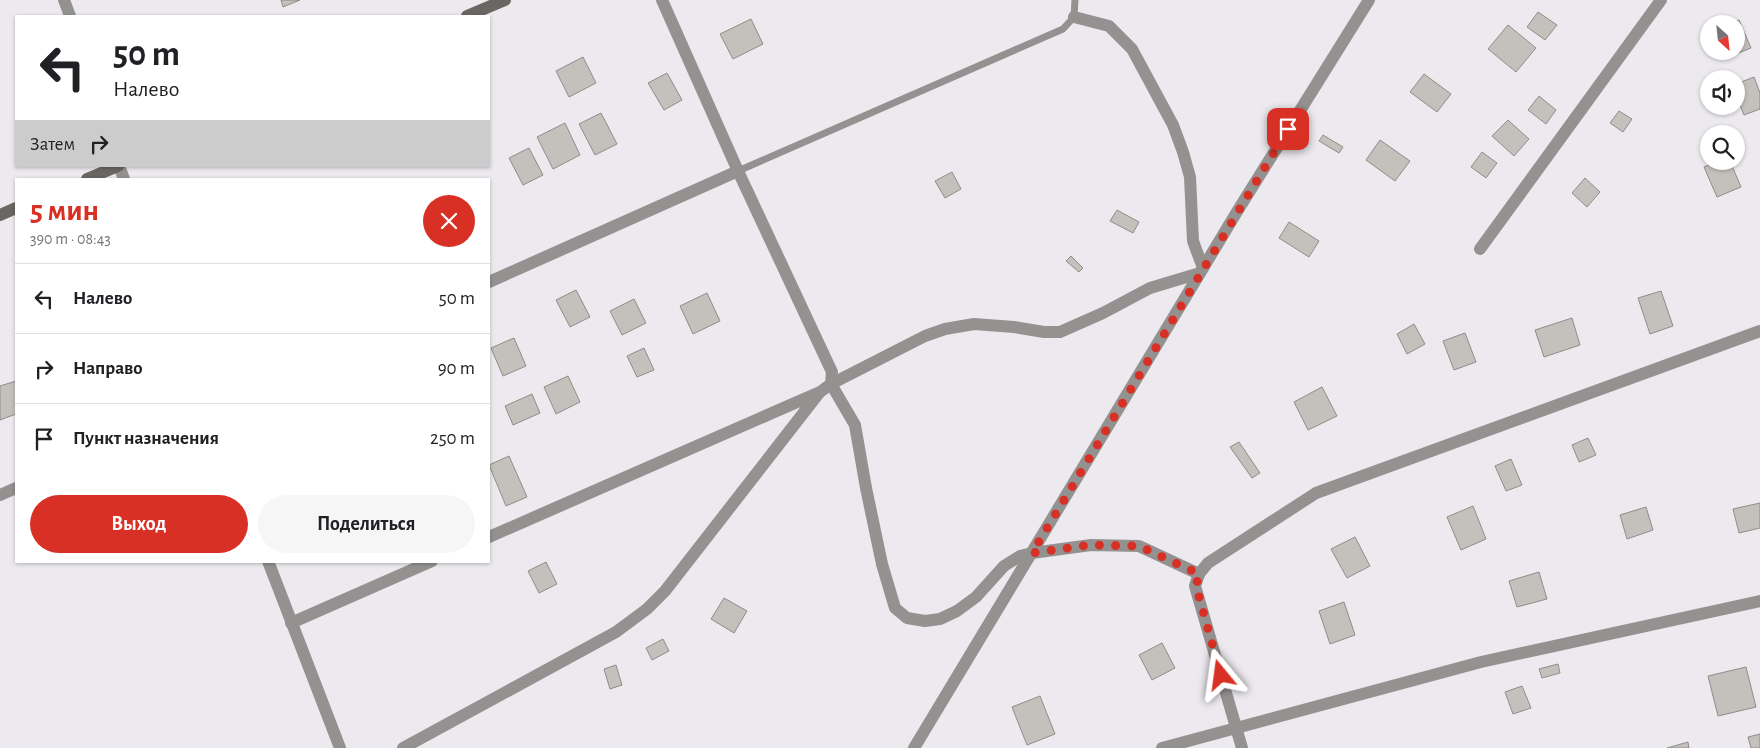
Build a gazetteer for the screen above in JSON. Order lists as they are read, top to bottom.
{
  "north": "bottom right",
  "page": {
    "turn": ["50 m", "Налево"],
    "then": "Затем",
    "heading": ["5 мин", "390 m · 08:43"],
    "list": [
      {
        "name": "Налево",
        "value": "50 m"
      },
      {
        "name": "Направо",
        "value": "90 m"
      },
      {
        "name": "Пункт назначения",
        "value": "250 m"
      }
    ],
    "buttons": ["Выход", "Поделиться"]
  }
}
